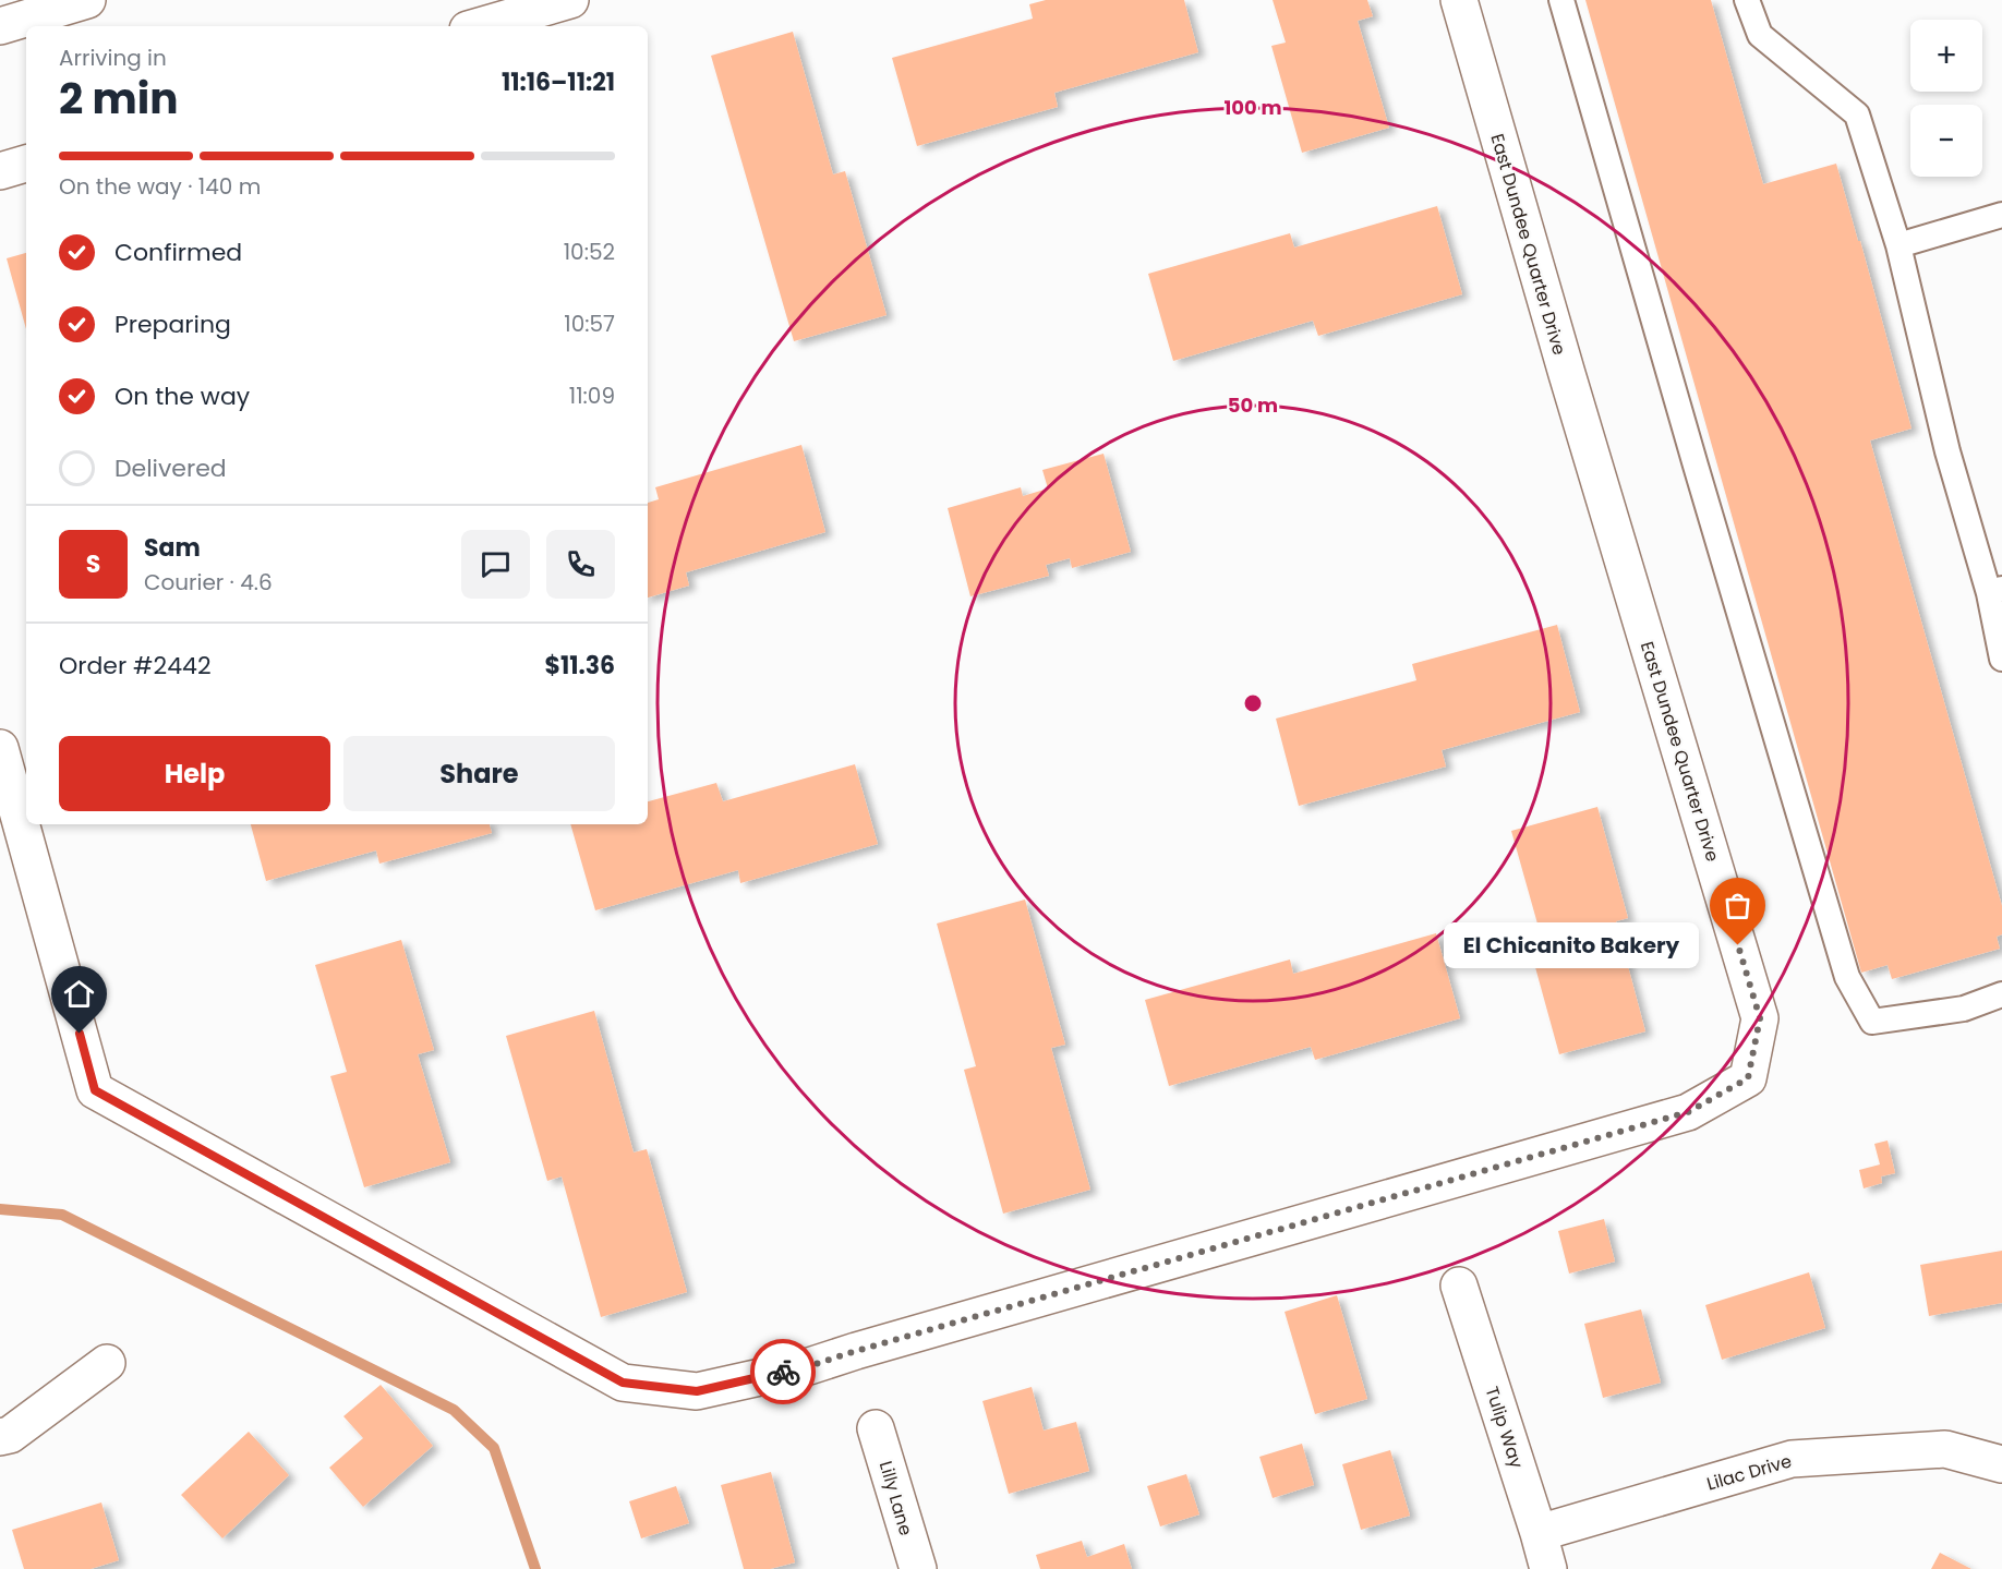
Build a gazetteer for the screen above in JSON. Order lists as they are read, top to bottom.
{
  "streets": {
    "street": [
      "East Dundee Quarter Drive",
      "Tulip Way",
      "Lilac Drive",
      "Lilly Lane"
    ]
  },
  "crossings": [
    ["Tulip Way", "Lilac Drive"]
  ],
  "places": ["El Chicanito Bakery"],
  "page": {
    "map_buttons": ["+", "−"],
    "heading": ["2 min", "Arriving in", "11:16–11:21"],
    "panel": [
      "Sam",
      "Courier · 4.6",
      "Order #2442",
      "$11.36"
    ],
    "bar": "On the way · 140 m",
    "list": [
      ["Confirmed", "10:52"],
      ["Preparing", "10:57"],
      ["On the way", "11:09"],
      "Delivered"
    ],
    "round": "S",
    "buttons": ["Help", "Share"],
    "bubble": "El Chicanito Bakery"
  },
  "rings": ["100 m", "50 m"]
}
